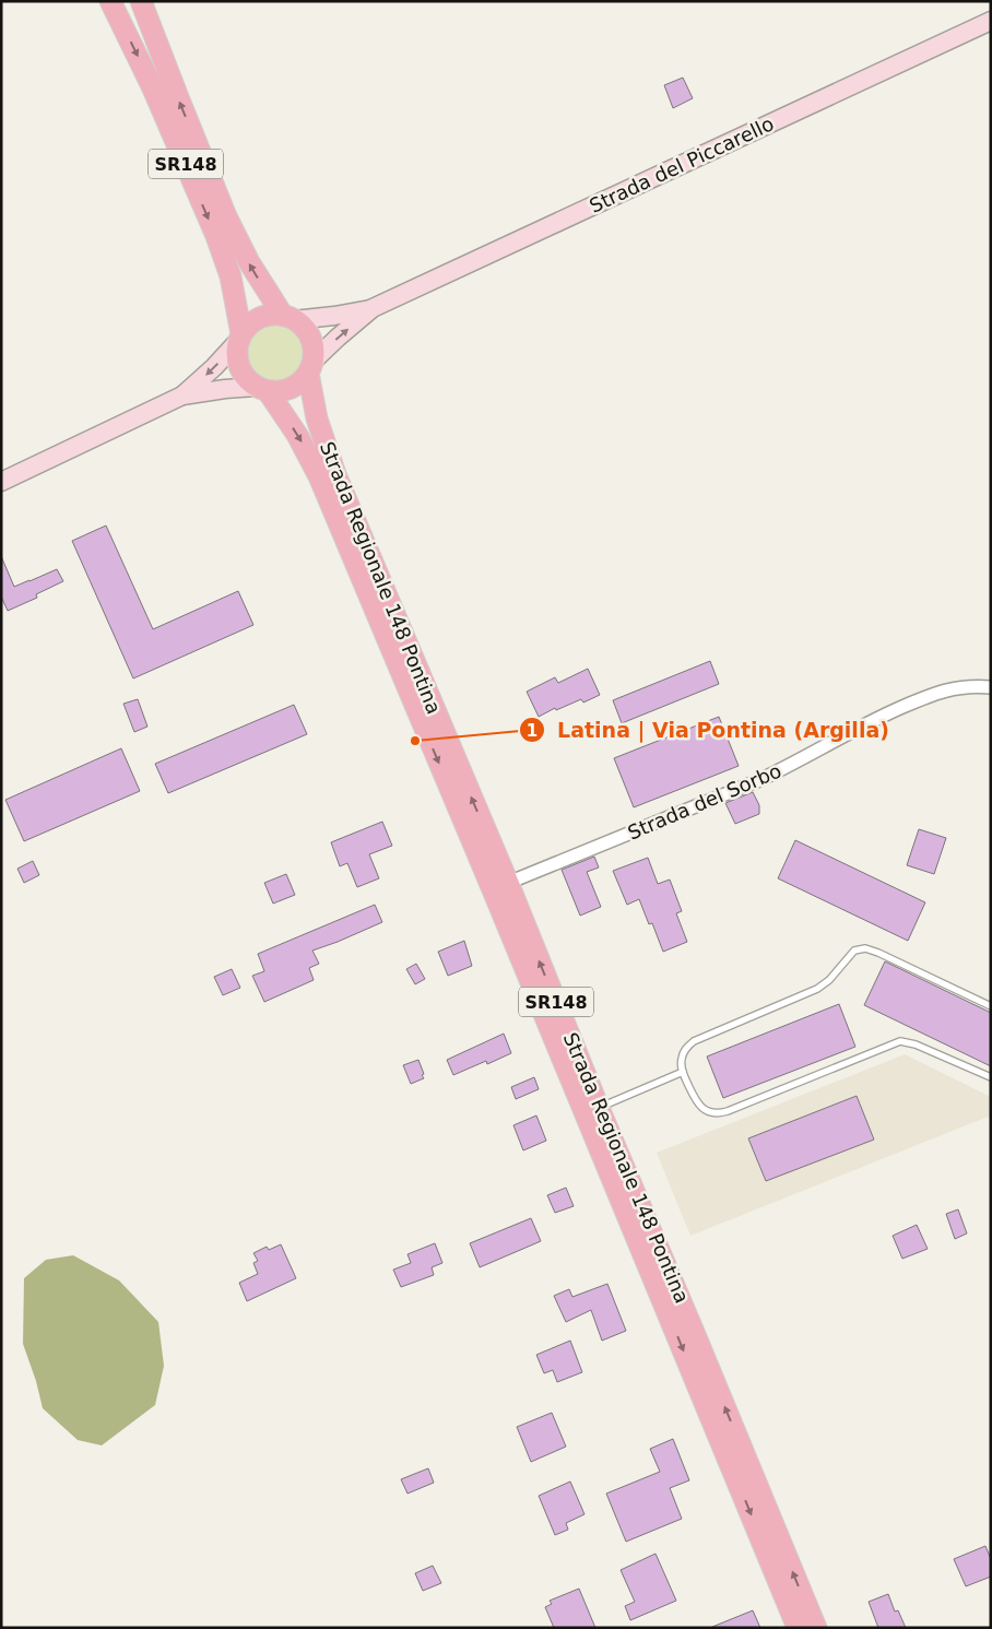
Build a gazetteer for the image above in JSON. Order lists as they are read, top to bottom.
{
  "streets": {
    "main road": ["SR148", "Strada Regionale 148 Pontina"],
    "street": ["Strada del Piccarello", "Strada del Sorbo"]
  },
  "crossings": [
    ["Strada del Piccarello", "Strada Regionale 148 Pontina"],
    ["Strada Regionale 148 Pontina", "Strada del Sorbo"]
  ],
  "places": ["Latina | Via Pontina (Argilla)"]
}
